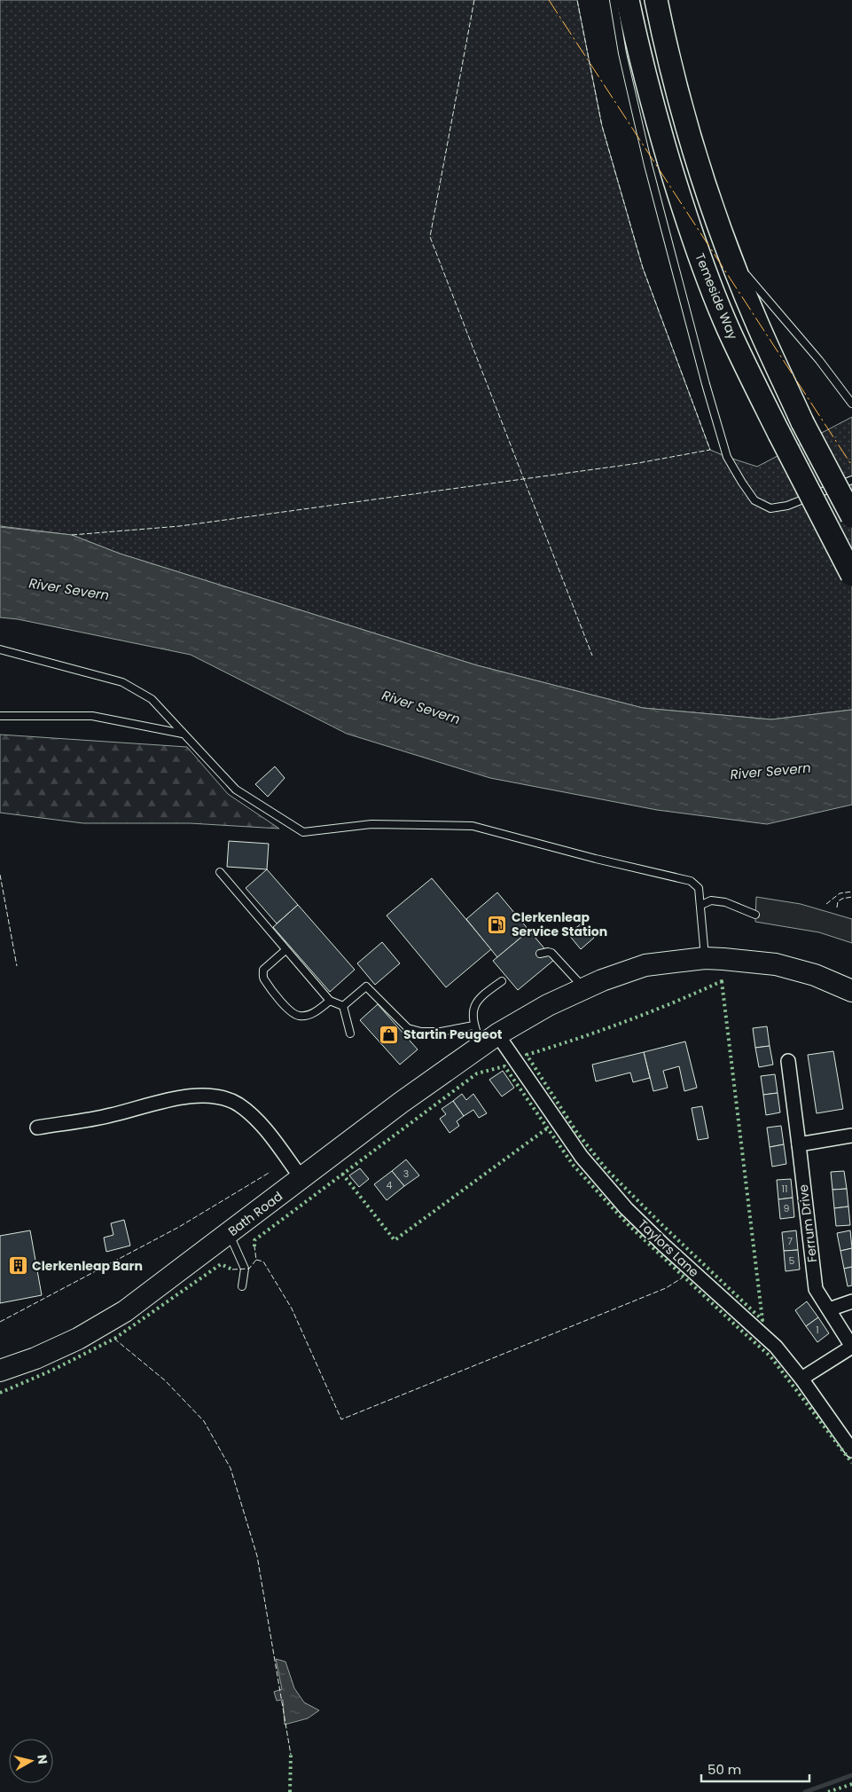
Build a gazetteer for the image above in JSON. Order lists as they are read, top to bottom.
{
  "streets": {
    "highway": ["Temeside Way"],
    "main road": ["Bath Road"],
    "street": ["Ferrum Drive", "Taylors Lane"]
  },
  "crossings": [
    ["Bath Road", "Taylors Lane"],
    ["Ferrum Drive", "Taylors Lane"]
  ],
  "water": ["River Severn"],
  "places": {
    "fuel station": ["Clerkenleap Service Station"],
    "shop": ["Startin Peugeot"],
    "building": ["Clerkenleap Barn"]
  },
  "house_numbers": [
    "3",
    "4",
    "11",
    "9",
    "7",
    "5",
    "1"
  ],
  "scale_bar": "50 m",
  "north": "right"
}
